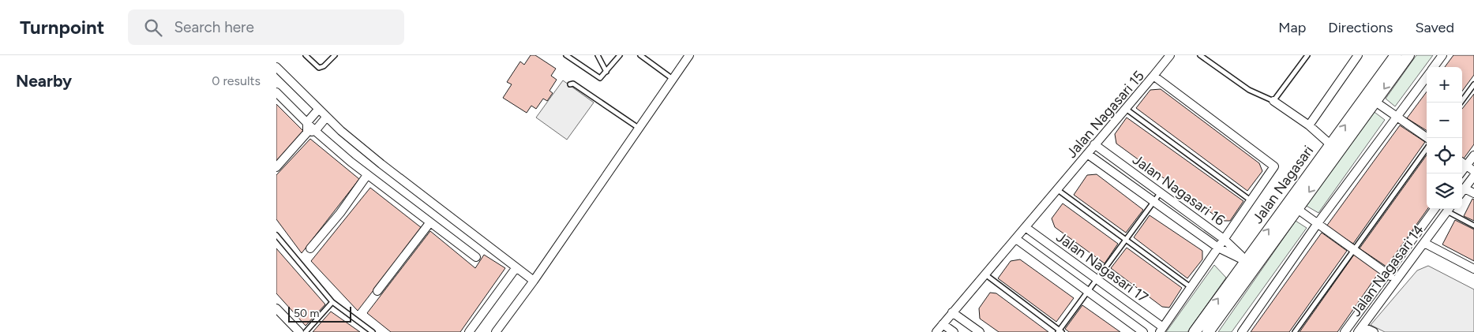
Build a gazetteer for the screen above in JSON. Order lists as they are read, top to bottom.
{
  "streets": {
    "street": [
      "Jalan Nagasari 15",
      "Jalan Nagasari",
      "Jalan Nagasari 16",
      "Jalan Nagasari 17",
      "Jalan Nagasari 14"
    ]
  },
  "crossings": [
    ["Jalan Nagasari 15", "Jalan Nagasari 16"],
    ["Jalan Nagasari 15", "Jalan Nagasari 17"],
    ["Jalan Nagasari", "Jalan Nagasari 16"]
  ],
  "scale_bar": "50 m",
  "page": {
    "header": "Turnpoint",
    "search": "Search here",
    "nav": ["Map", "Directions", "Saved"],
    "heading": ["Nearby", "0 results"],
    "map_buttons": ["+", "−"],
    "scale": "50 m"
  }
}
